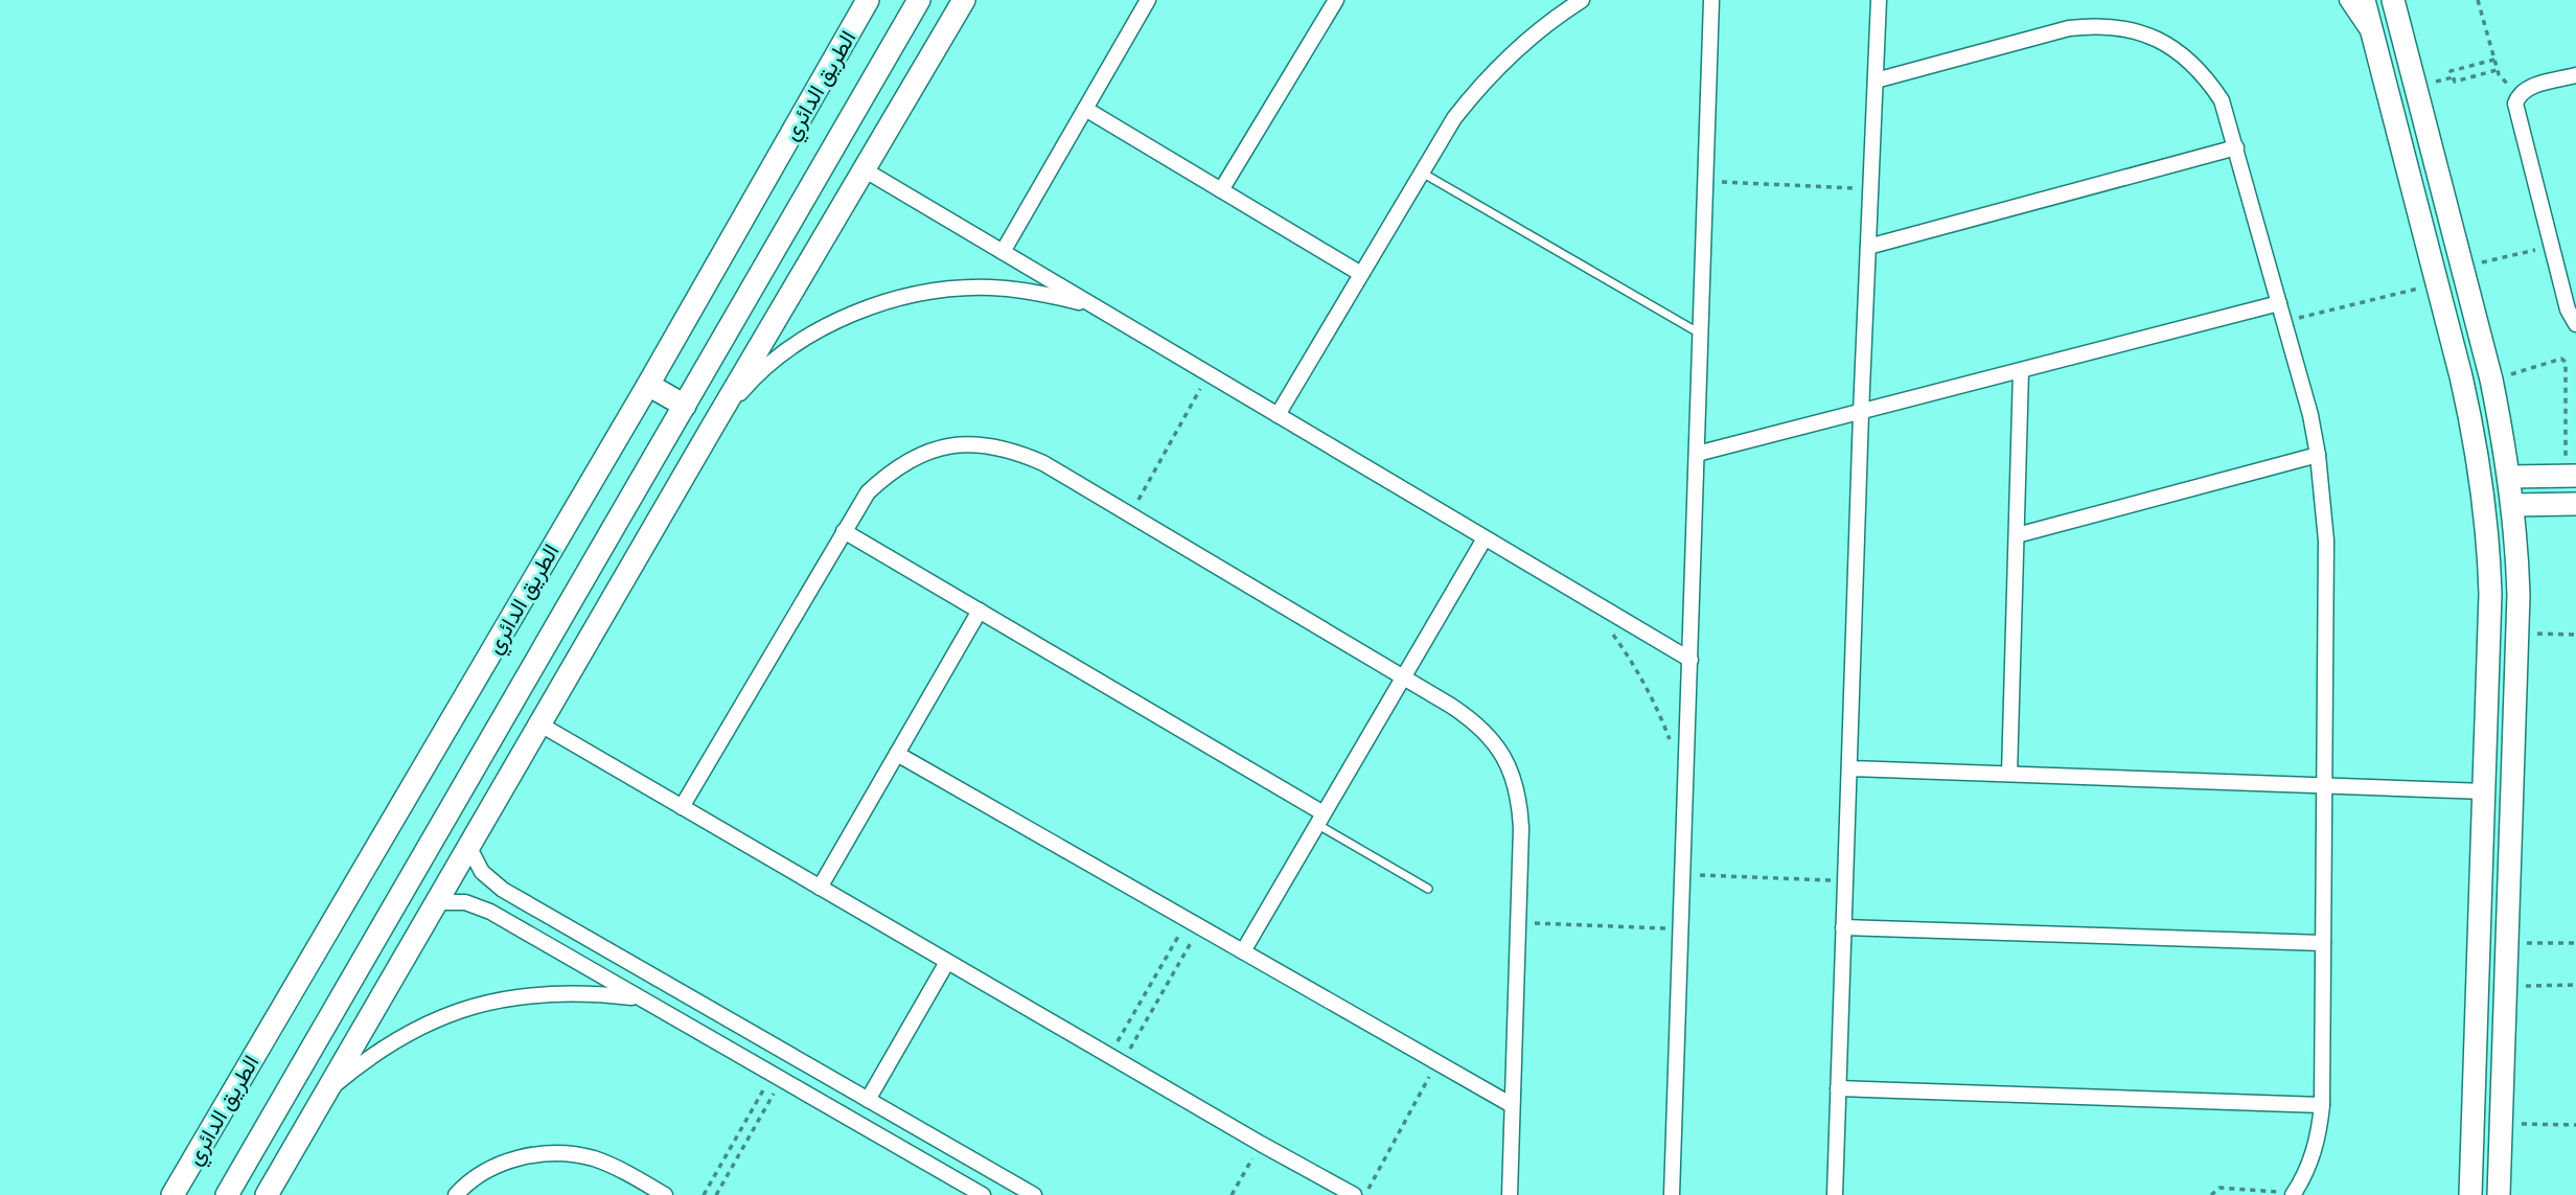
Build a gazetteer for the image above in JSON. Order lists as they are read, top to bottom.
{
  "streets": {
    "street": ["الطريق الدائري"]
  }
}
